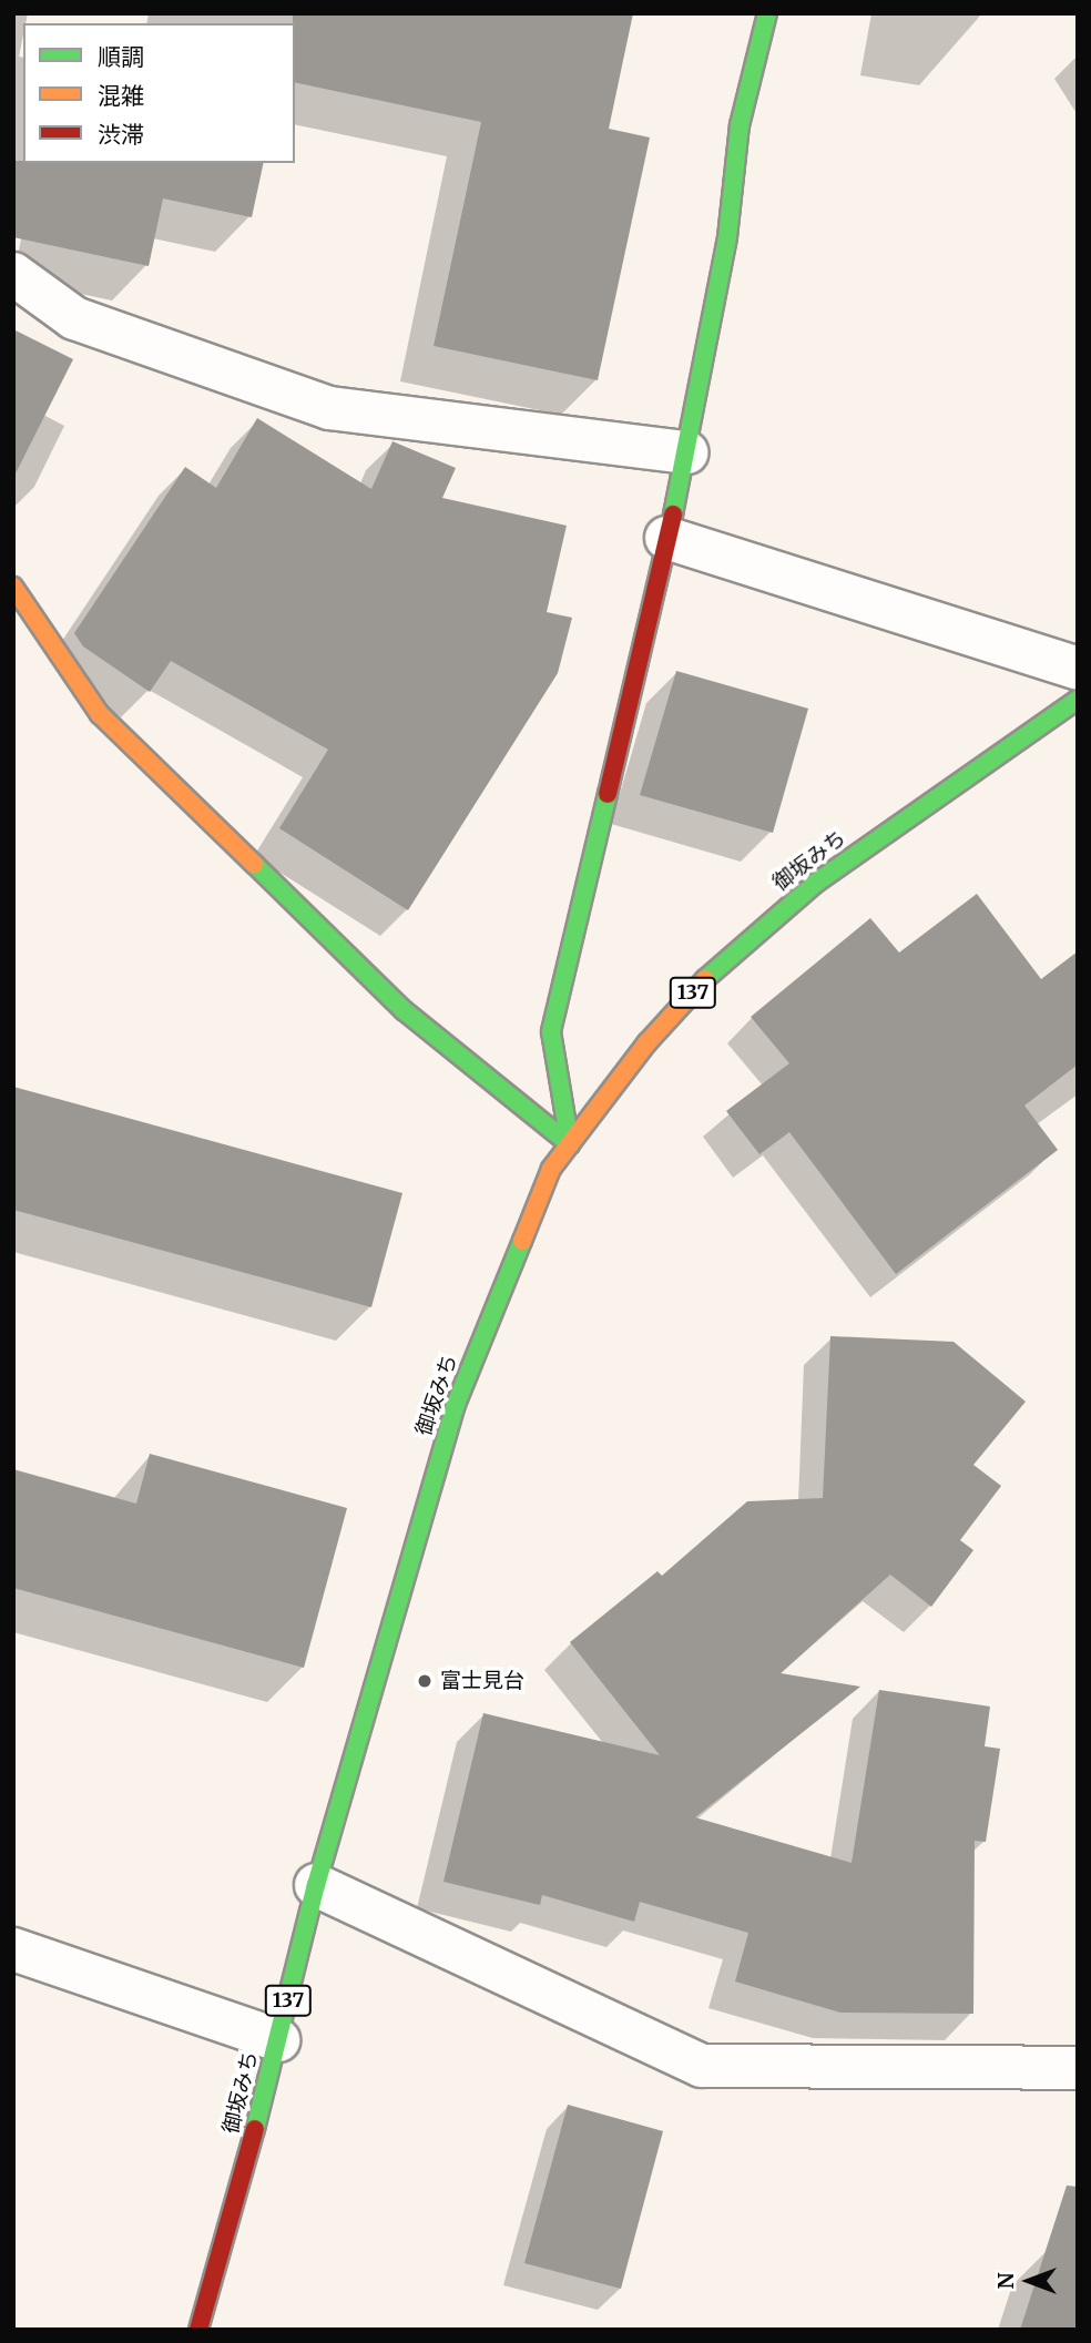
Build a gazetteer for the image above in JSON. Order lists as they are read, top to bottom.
{
  "streets": {
    "main road": ["御坂みち", "137"]
  },
  "places": ["富士見台"],
  "legend": ["順調", "混雑", "渋滞"],
  "north": "left"
}
